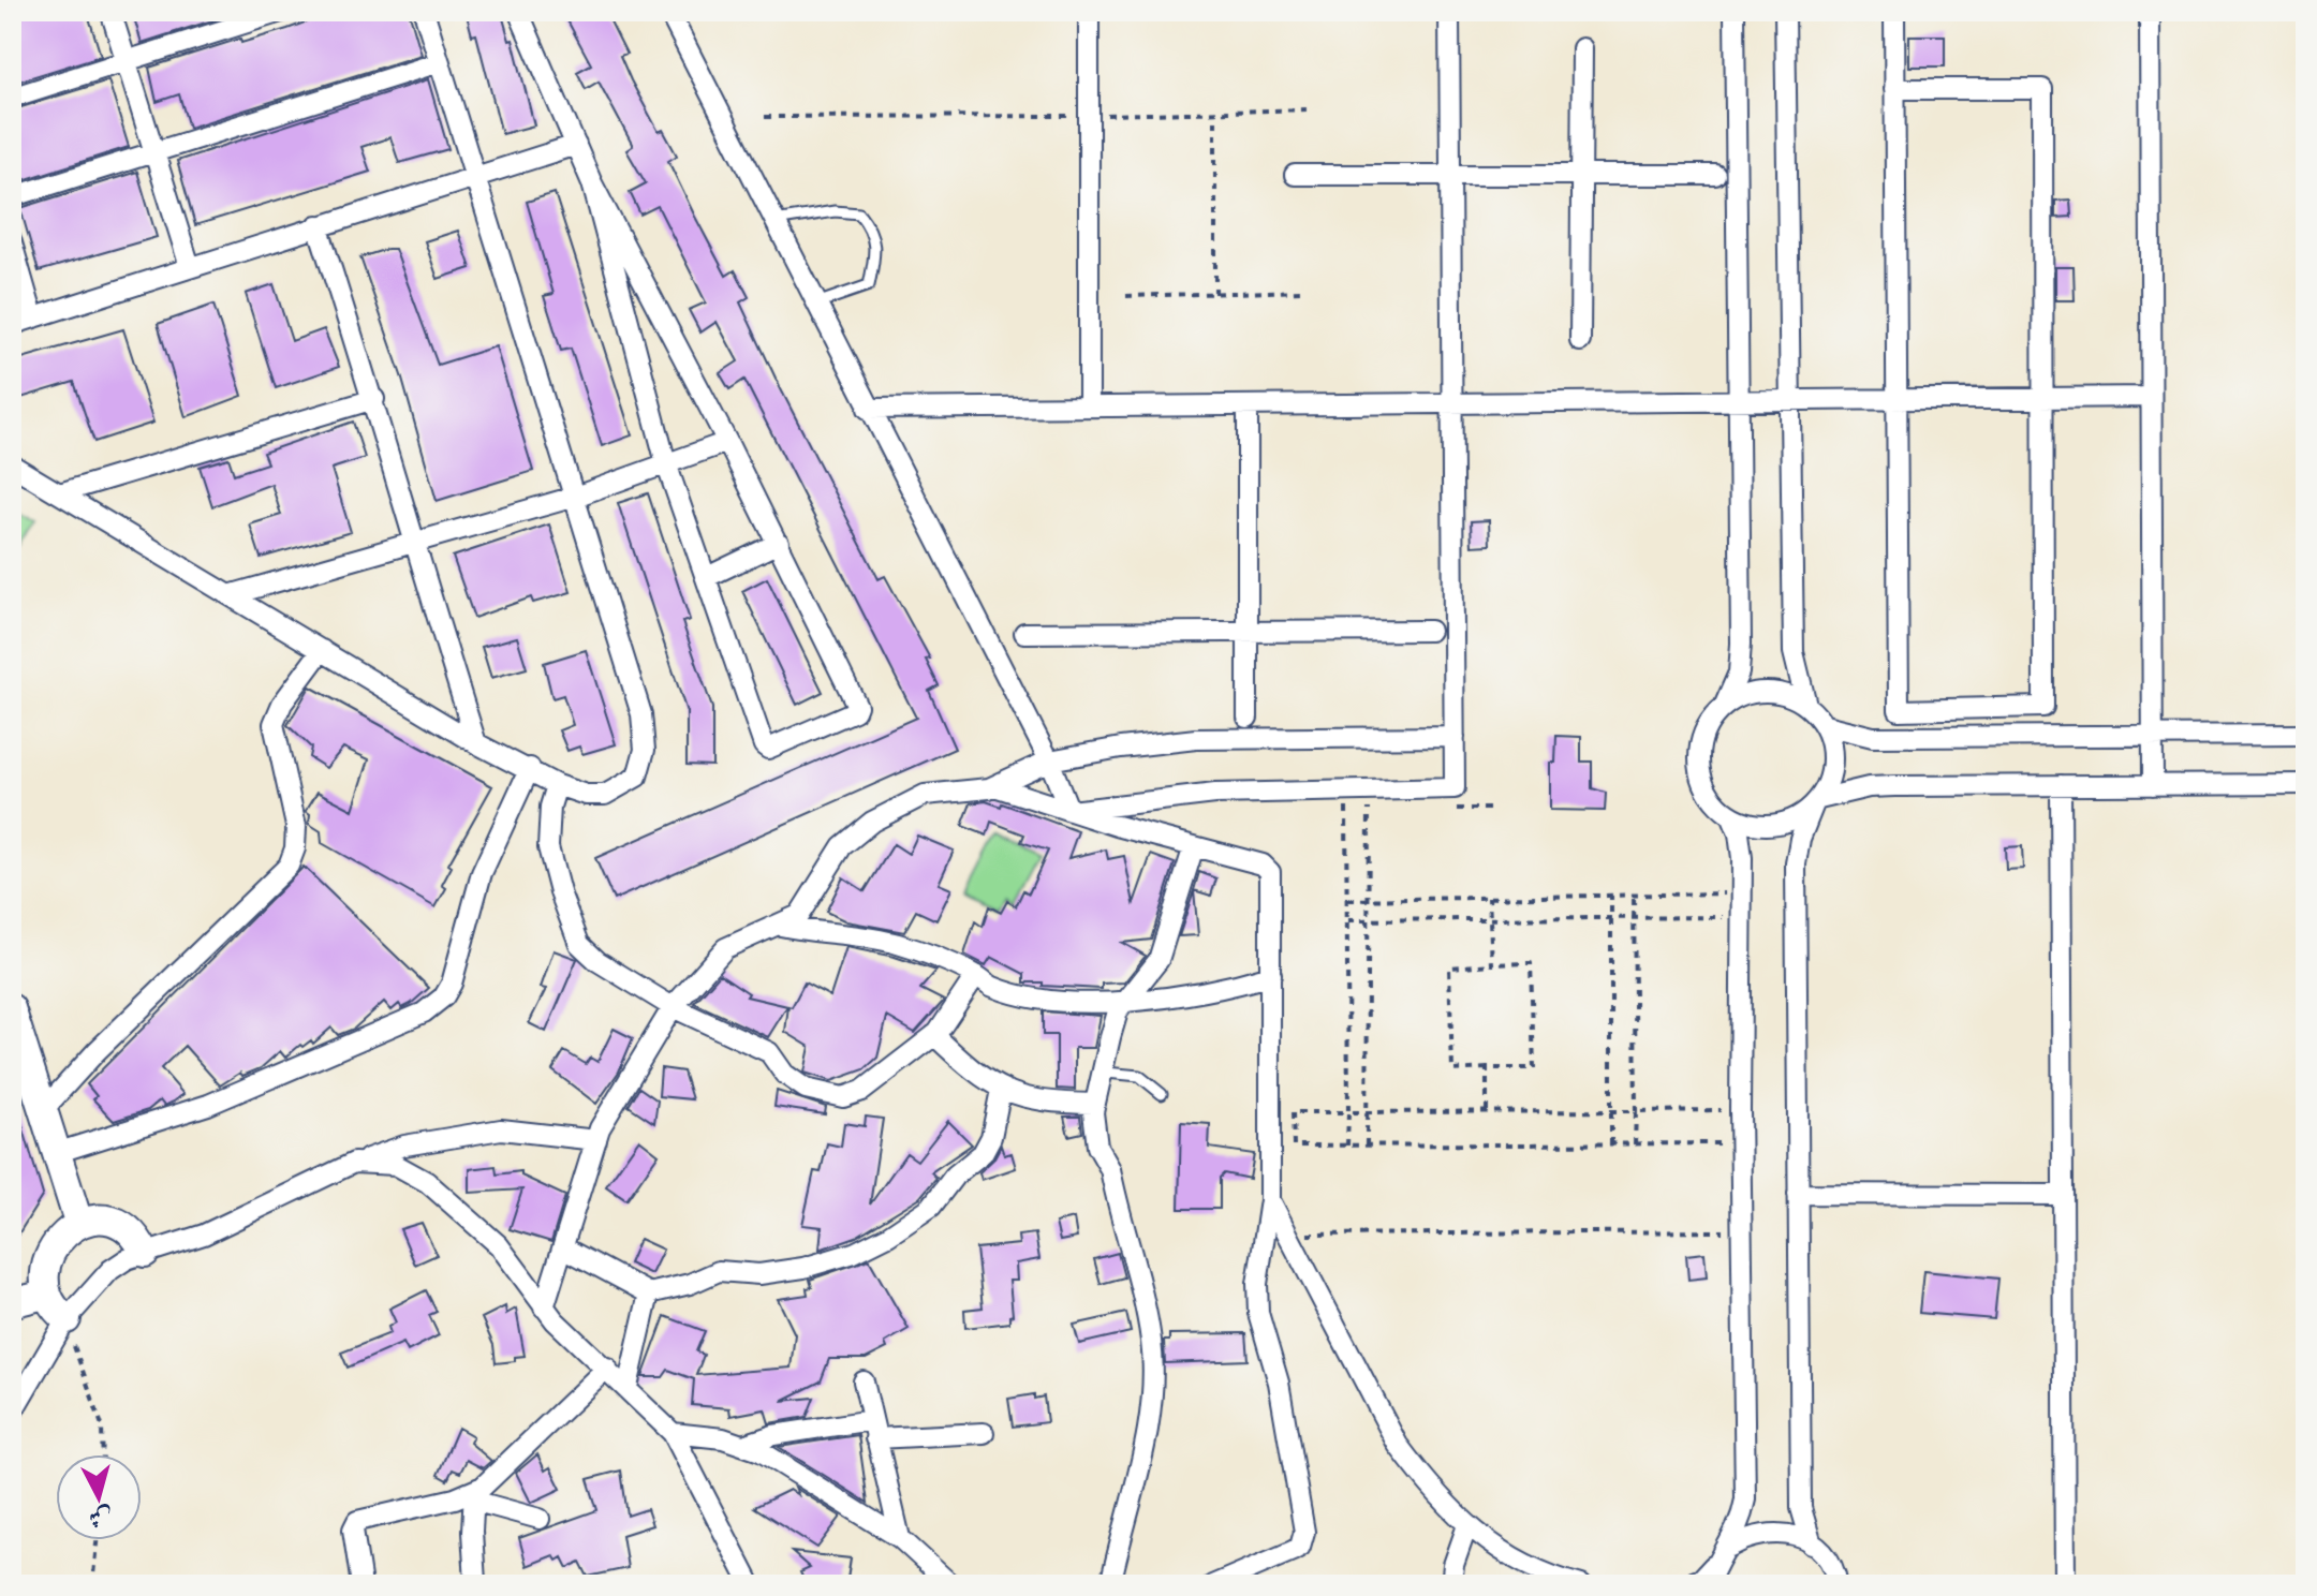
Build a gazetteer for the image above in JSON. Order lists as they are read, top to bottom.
{
  "north": "bottom"
}
